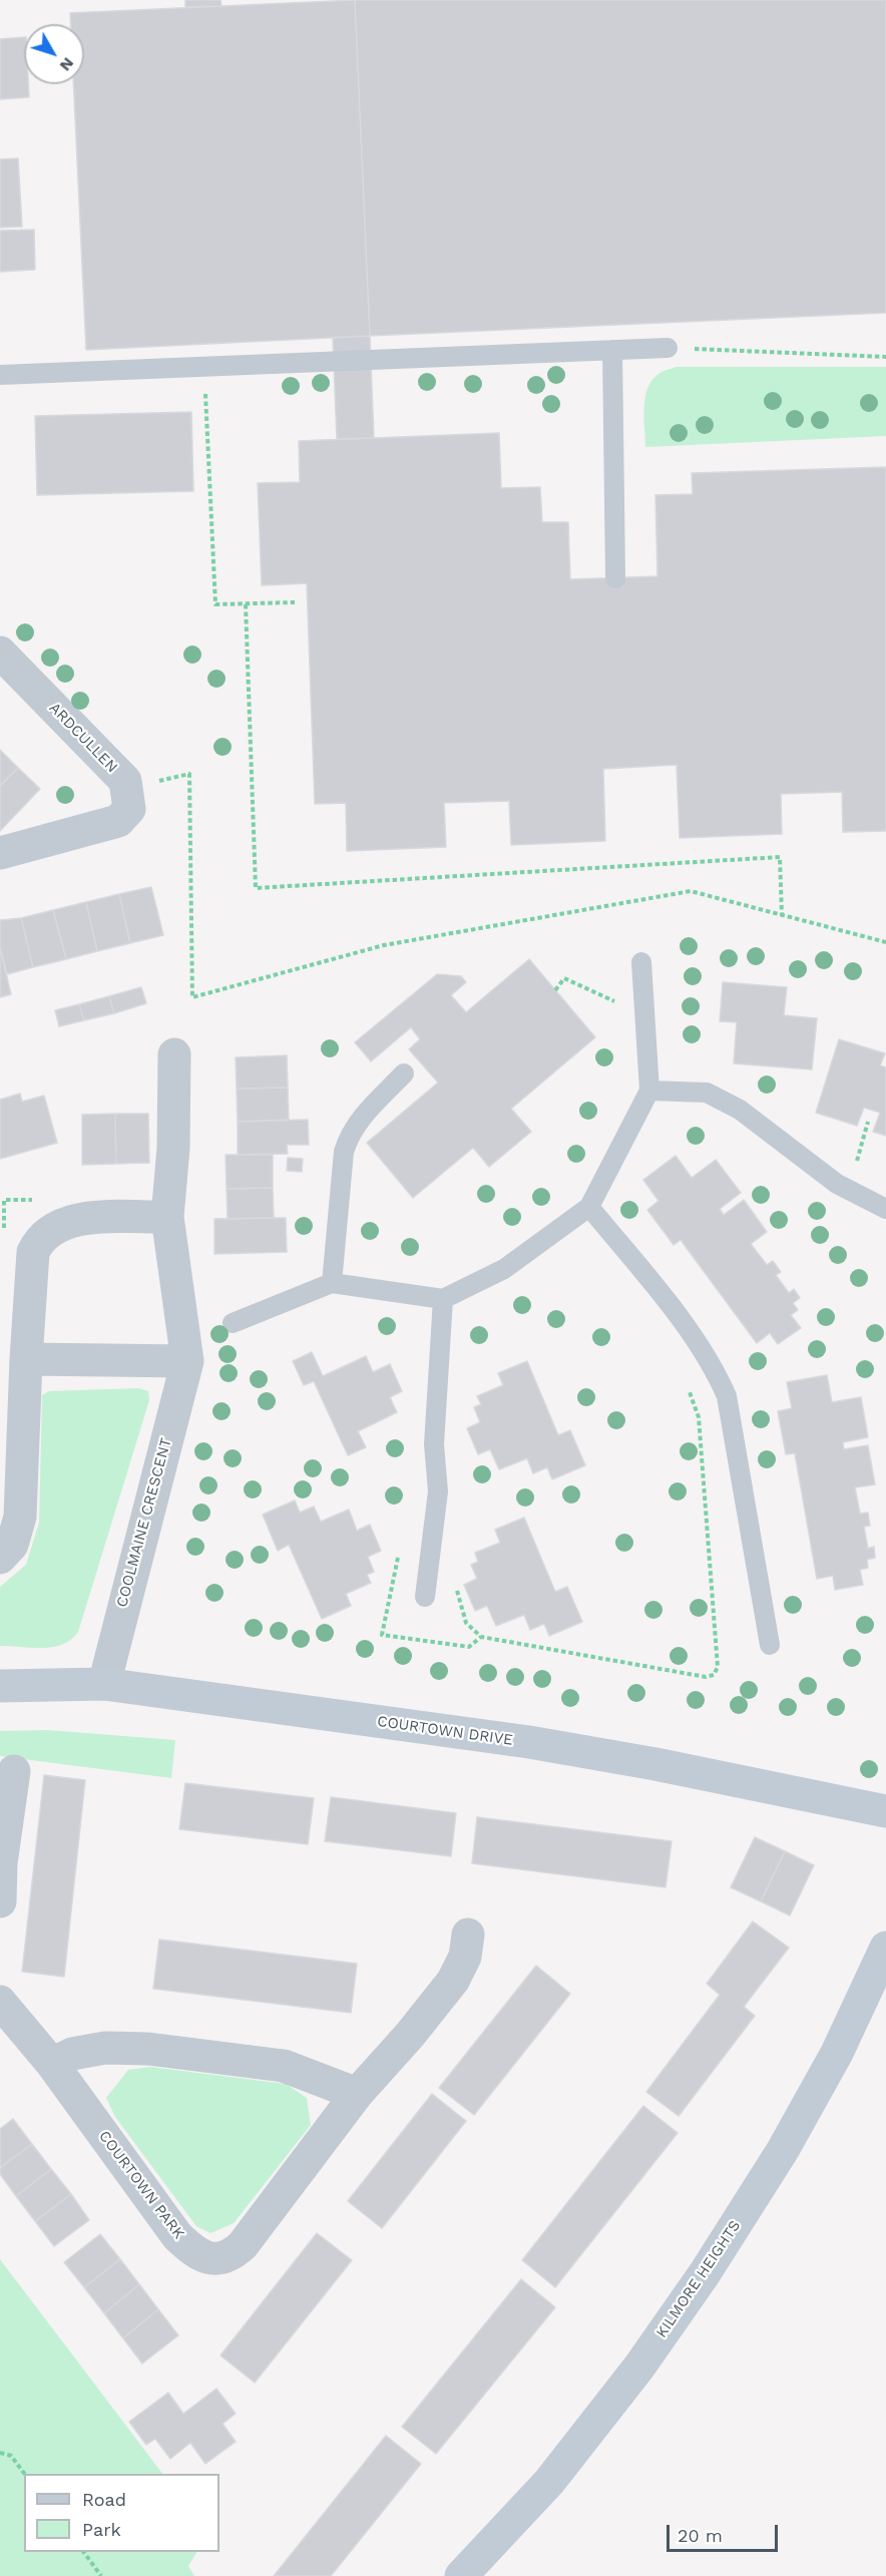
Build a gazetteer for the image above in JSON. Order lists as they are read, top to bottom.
{
  "streets": {
    "street": [
      "ARDCULLEN",
      "COOLMAINE CRESCENT",
      "COURTOWN DRIVE",
      "COURTOWN PARK",
      "KILMORE HEIGHTS"
    ]
  },
  "crossings": [
    ["COOLMAINE CRESCENT", "COURTOWN DRIVE"]
  ],
  "legend": ["Road", "Park"],
  "scale_bar": "20 m",
  "north": "bottom right"
}
